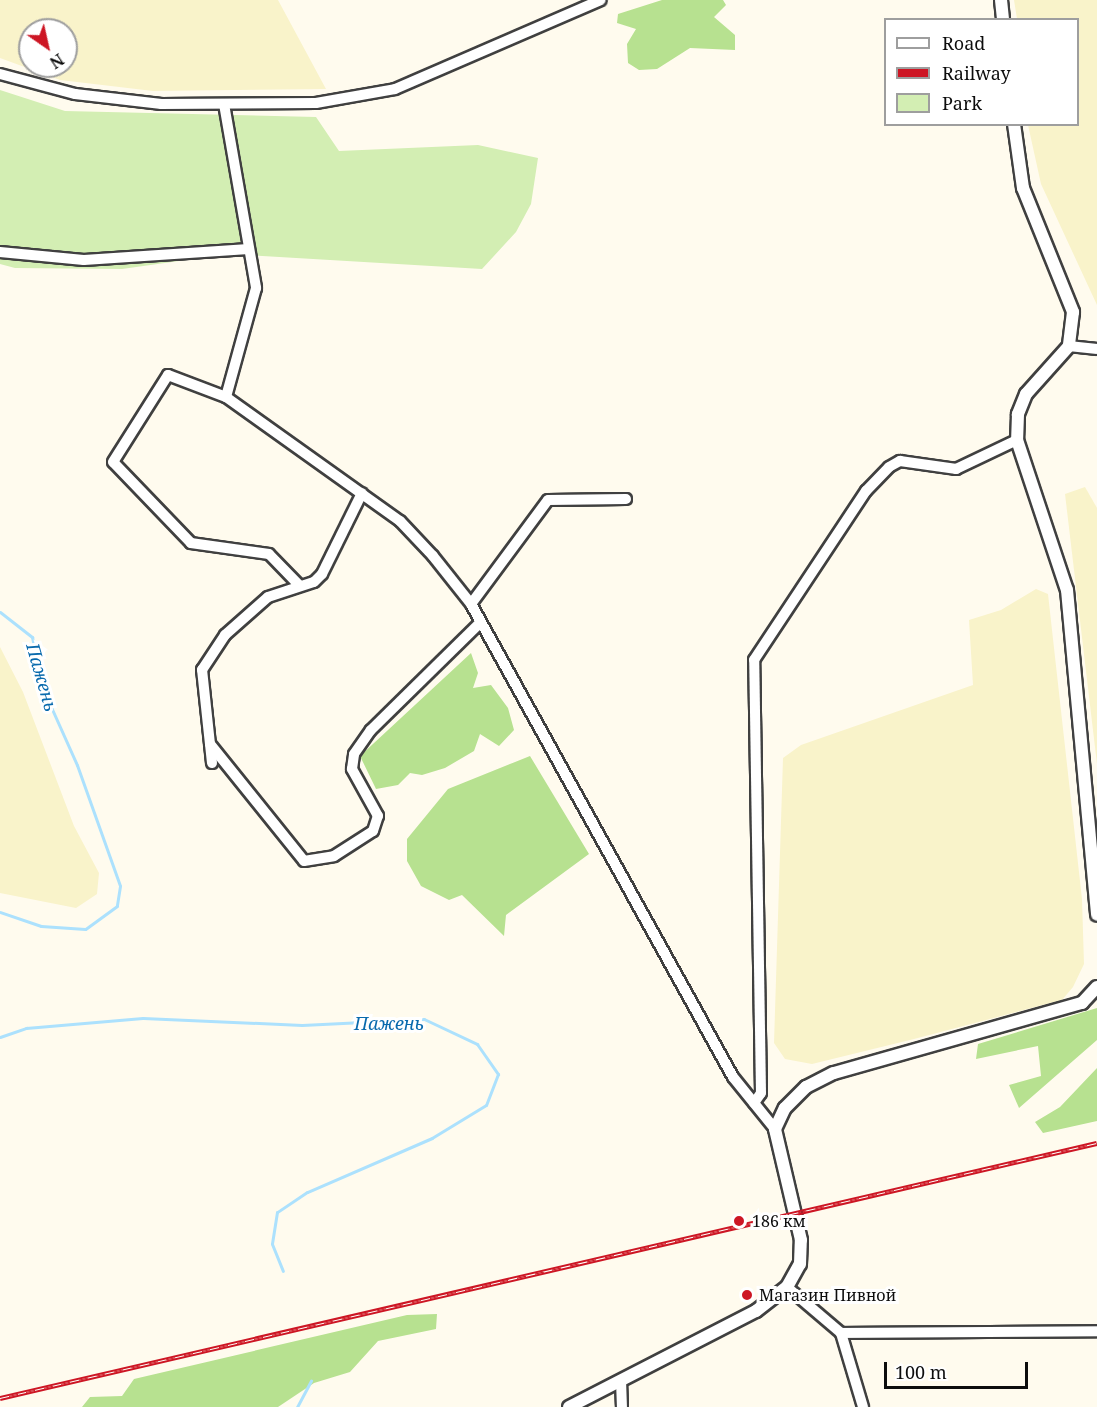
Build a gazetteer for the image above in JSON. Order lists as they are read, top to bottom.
{
  "water": ["Пажень"],
  "places": ["186 км", "Магазин Пивной"],
  "legend": ["Road", "Railway", "Park"],
  "scale_bar": "100 m",
  "north": "bottom right"
}
